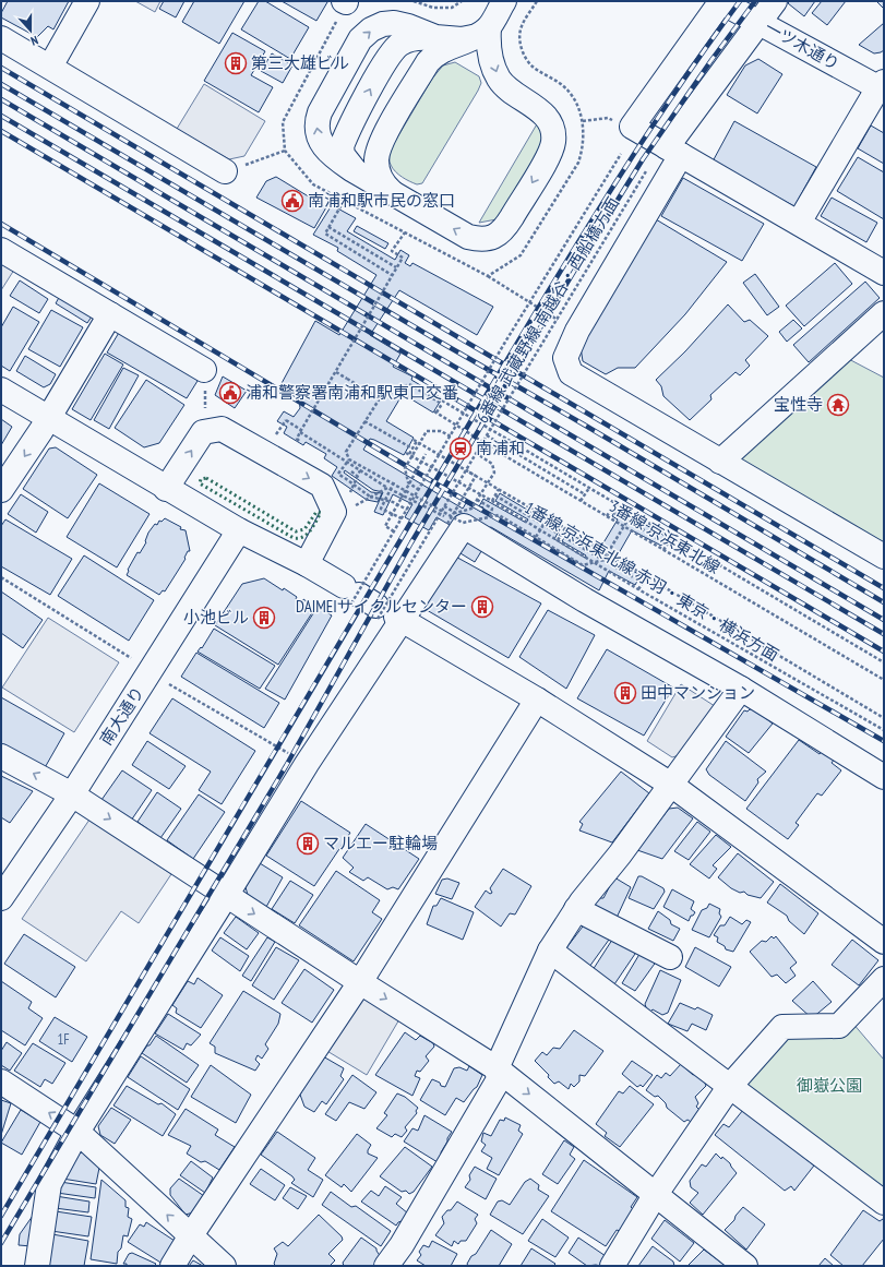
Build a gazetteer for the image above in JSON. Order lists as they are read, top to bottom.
{
  "streets": {
    "street": ["一ツ木通り", "南大通り"],
    "path": ["6番線 武蔵野線 南越谷・西船橋方面", "3番線 京浜東北線", "1番線 京浜東北線 赤羽・東京・横浜方面"]
  },
  "parks": ["御嶽公園"],
  "places": {
    "building": [
      "第三大雄ビル",
      "DAIMEIサイクルセンター",
      "小池ビル",
      "田中マンション",
      "マルエー駐輪場"
    ],
    "public building": ["南浦和駅市民の窓口", "浦和警察署南浦和駅東口交番"],
    "temple": ["宝性寺"],
    "station": ["南浦和"]
  },
  "house_numbers": ["1F"],
  "north": "bottom"
}
